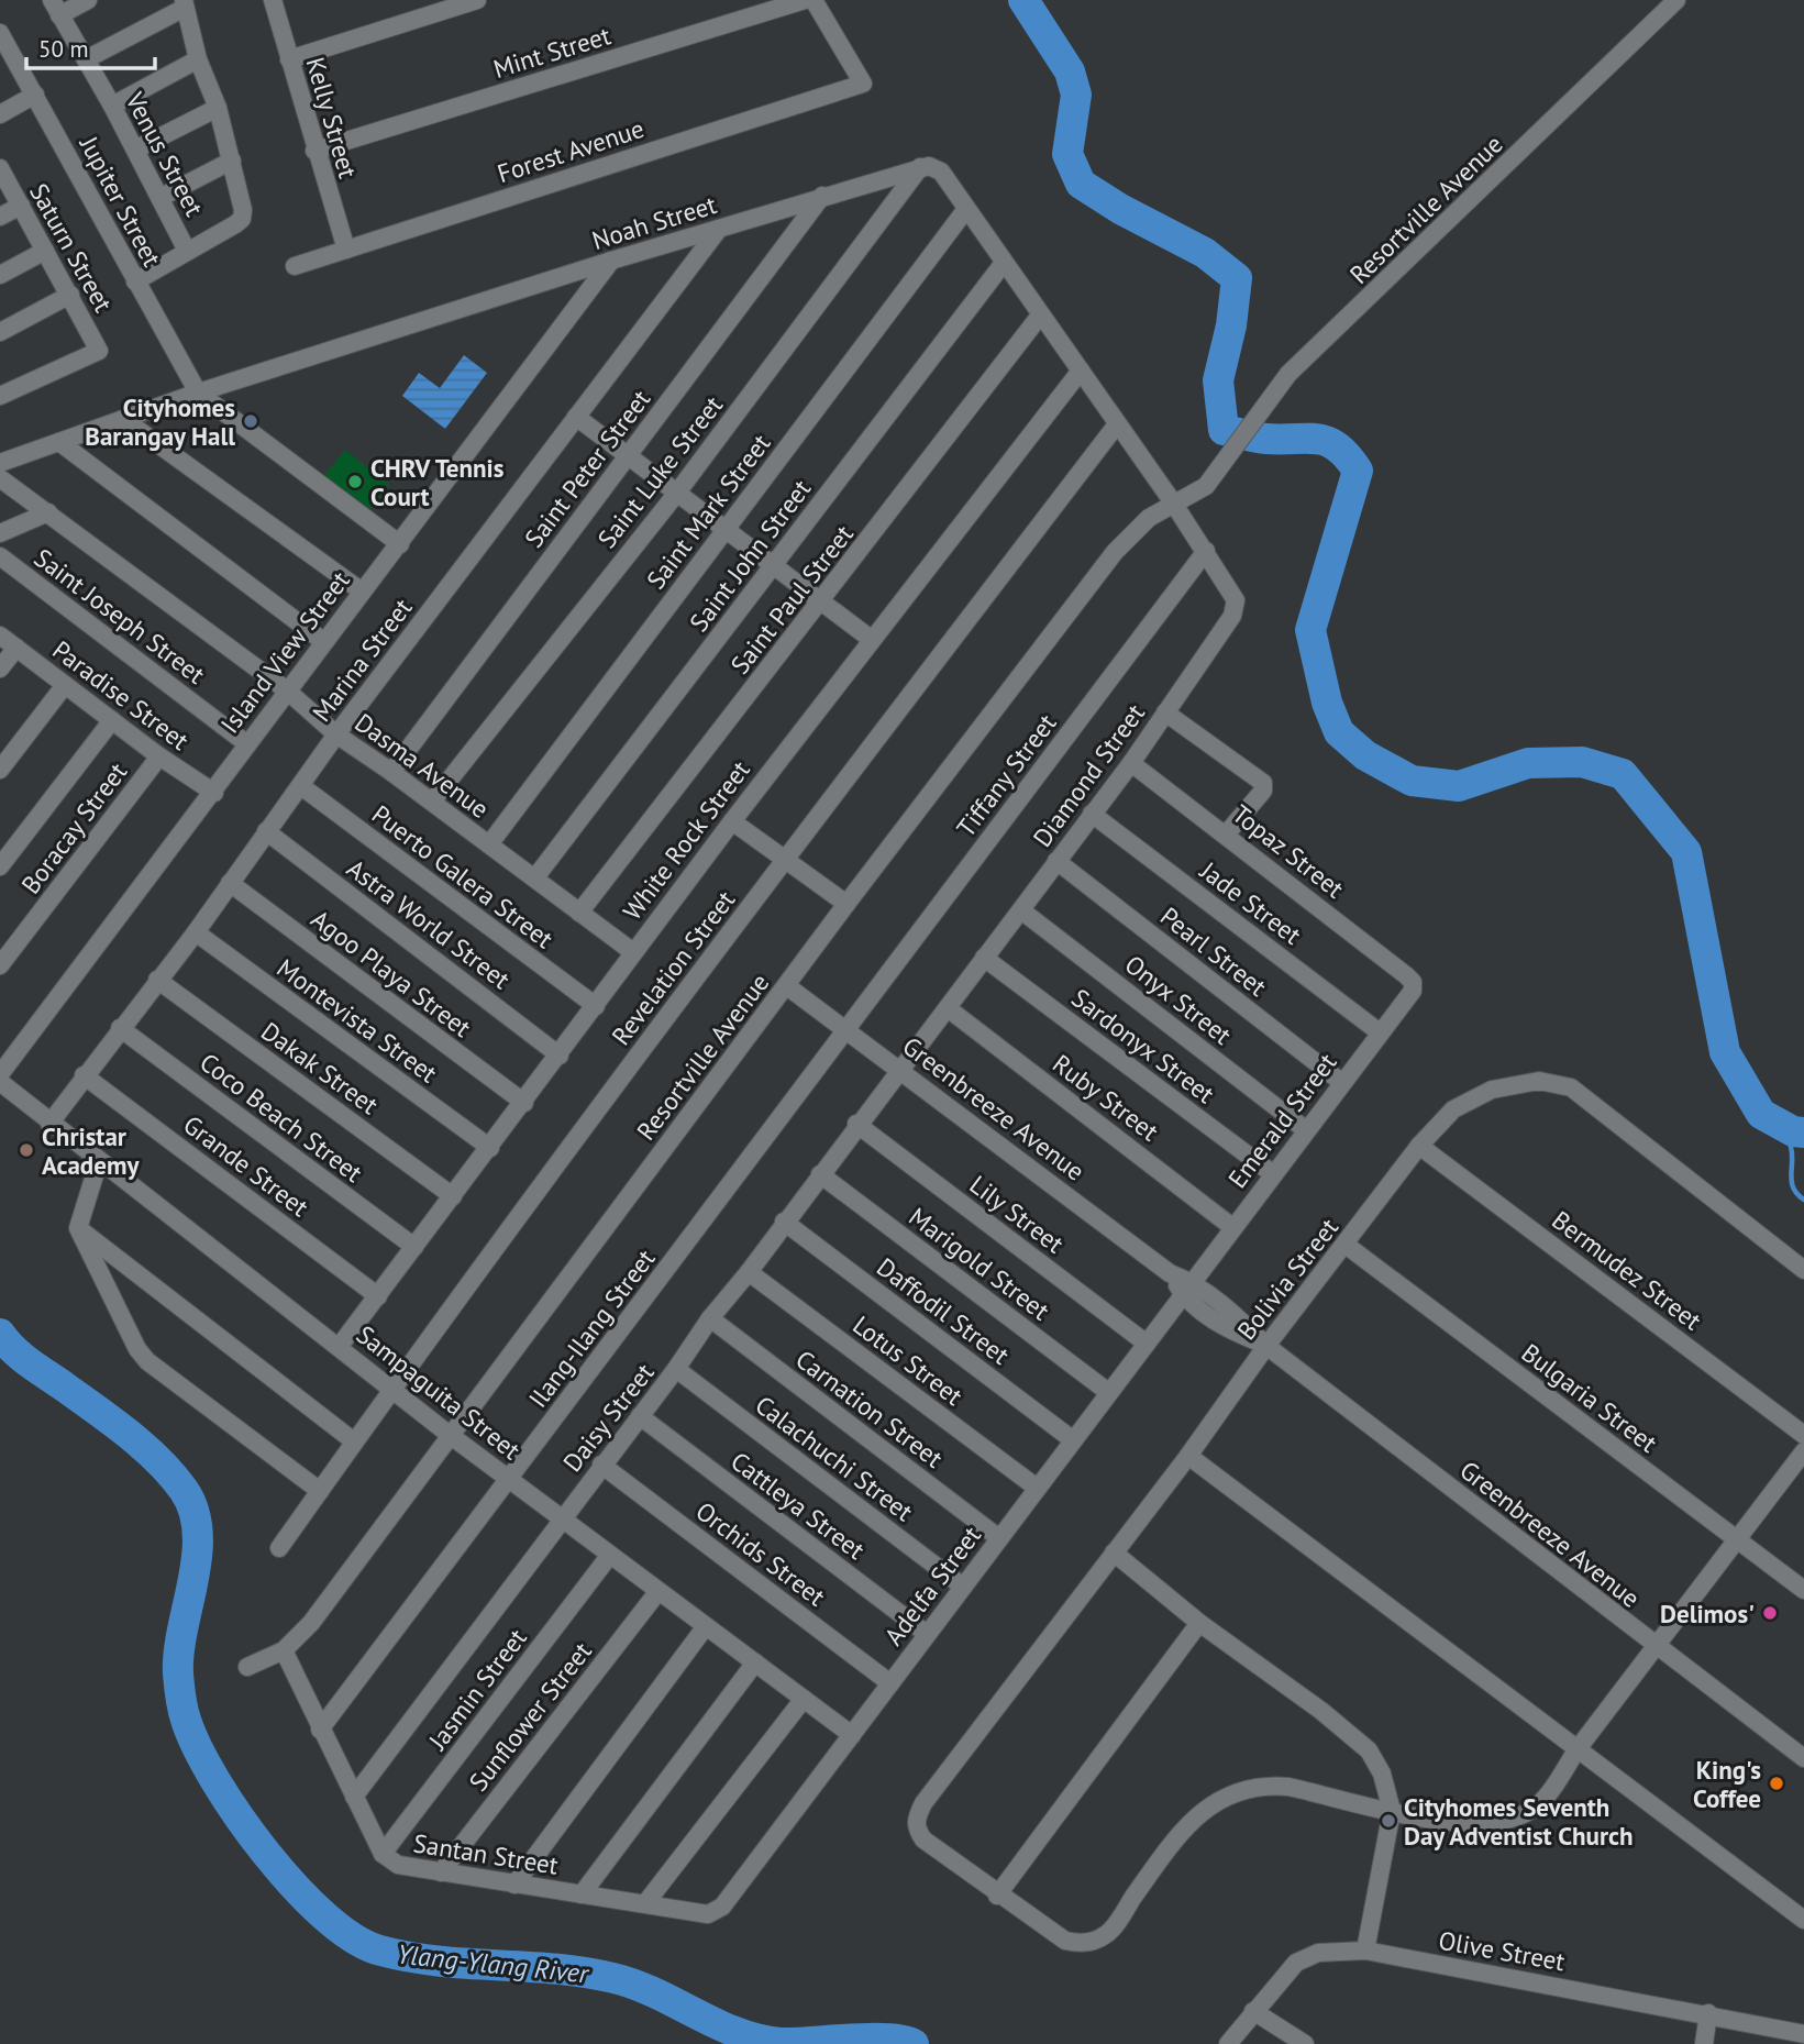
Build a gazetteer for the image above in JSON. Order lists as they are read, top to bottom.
{
  "streets": {
    "street": [
      "Mint Street",
      "Kelly Street",
      "Forest Avenue",
      "Venus Street",
      "Jupiter Street",
      "Resortville Avenue",
      "Noah Street",
      "Saturn Street",
      "Saint Peter Street",
      "Saint Luke Street",
      "Saint Mark Street",
      "Saint John Street",
      "Saint Paul Street",
      "Saint Joseph Street",
      "Island View Street",
      "Marina Street",
      "Paradise Street",
      "Dasma Avenue",
      "Tiffany Street",
      "Diamond Street",
      "Boracay Street",
      "White Rock Street",
      "Topaz Street",
      "Puerto Galera Street",
      "Jade Street",
      "Astra World Street",
      "Pearl Street",
      "Revelation Street",
      "Agoo Playa Street",
      "Onyx Street",
      "Montevista Street",
      "Sardonyx Street",
      "Dakak Street",
      "Ruby Street",
      "Greenbreeze Avenue",
      "Coco Beach Street",
      "Emerald Street",
      "Grande Street",
      "Lily Street",
      "Marigold Street",
      "Bermudez Street",
      "Bolivia Street",
      "Daffodil Street",
      "Ilang-Ilang Street",
      "Lotus Street",
      "Sampaguita Street",
      "Bulgaria Street",
      "Carnation Street",
      "Daisy Street",
      "Calachuchi Street",
      "Cattleya Street",
      "Orchids Street",
      "Adelfa Street",
      "Jasmin Street",
      "Sunflower Street",
      "Santan Street",
      "Olive Street"
    ]
  },
  "crossings": [
    ["Mint Street", "Kelly Street"],
    ["Kelly Street", "Forest Avenue"],
    ["Jupiter Street", "Noah Street"],
    ["Resortville Avenue", "Diamond Street"],
    ["Resortville Avenue", "Greenbreeze Avenue"],
    ["Resortville Avenue", "Sampaguita Street"],
    ["Resortville Avenue", "Santan Street"],
    ["Noah Street", "Saint Peter Street"],
    ["Noah Street", "Saint Luke Street"],
    ["Noah Street", "Island View Street"],
    ["Noah Street", "Marina Street"],
    ["Saint Peter Street", "Dasma Avenue"],
    ["Saint Luke Street", "Dasma Avenue"],
    ["Saint Mark Street", "Dasma Avenue"],
    ["Saint John Street", "Dasma Avenue"],
    ["Saint Paul Street", "Dasma Avenue"],
    ["Saint Joseph Street", "Island View Street"],
    ["Island View Street", "Paradise Street"],
    ["Island View Street", "Dasma Avenue"],
    ["Marina Street", "Dasma Avenue"],
    ["Marina Street", "Puerto Galera Street"],
    ["Marina Street", "Astra World Street"],
    ["Marina Street", "Agoo Playa Street"],
    ["Marina Street", "Montevista Street"],
    ["Marina Street", "Dakak Street"],
    ["Marina Street", "Coco Beach Street"],
    ["Marina Street", "Grande Street"],
    ["Marina Street", "Sampaguita Street"],
    ["Paradise Street", "Boracay Street"],
    ["Dasma Avenue", "White Rock Street"],
    ["Tiffany Street", "Diamond Street"],
    ["Tiffany Street", "Greenbreeze Avenue"],
    ["Tiffany Street", "Ilang-Ilang Street"],
    ["Diamond Street", "Topaz Street"],
    ["Diamond Street", "Jade Street"],
    ["Diamond Street", "Pearl Street"],
    ["Diamond Street", "Onyx Street"],
    ["Diamond Street", "Sardonyx Street"],
    ["Diamond Street", "Ruby Street"],
    ["Diamond Street", "Greenbreeze Avenue"],
    ["Diamond Street", "Daisy Street"],
    ["White Rock Street", "Puerto Galera Street"],
    ["White Rock Street", "Astra World Street"],
    ["White Rock Street", "Agoo Playa Street"],
    ["White Rock Street", "Montevista Street"],
    ["White Rock Street", "Dakak Street"],
    ["White Rock Street", "Coco Beach Street"],
    ["White Rock Street", "Grande Street"],
    ["White Rock Street", "Sampaguita Street"],
    ["Topaz Street", "Emerald Street"],
    ["Jade Street", "Emerald Street"],
    ["Pearl Street", "Emerald Street"],
    ["Revelation Street", "Sampaguita Street"],
    ["Onyx Street", "Emerald Street"],
    ["Sardonyx Street", "Emerald Street"],
    ["Ruby Street", "Emerald Street"],
    ["Greenbreeze Avenue", "Emerald Street"],
    ["Greenbreeze Avenue", "Bolivia Street"],
    ["Greenbreeze Avenue", "Ilang-Ilang Street"],
    ["Greenbreeze Avenue", "Daisy Street"],
    ["Greenbreeze Avenue", "Adelfa Street"],
    ["Emerald Street", "Adelfa Street"],
    ["Lily Street", "Daisy Street"],
    ["Lily Street", "Adelfa Street"],
    ["Marigold Street", "Daisy Street"],
    ["Marigold Street", "Adelfa Street"],
    ["Bermudez Street", "Bolivia Street"],
    ["Bolivia Street", "Bulgaria Street"],
    ["Daffodil Street", "Daisy Street"],
    ["Daffodil Street", "Adelfa Street"],
    ["Ilang-Ilang Street", "Sampaguita Street"],
    ["Ilang-Ilang Street", "Santan Street"],
    ["Lotus Street", "Daisy Street"],
    ["Lotus Street", "Adelfa Street"],
    ["Sampaguita Street", "Daisy Street"],
    ["Sampaguita Street", "Adelfa Street"],
    ["Sampaguita Street", "Jasmin Street"],
    ["Sampaguita Street", "Sunflower Street"],
    ["Carnation Street", "Daisy Street"],
    ["Carnation Street", "Adelfa Street"],
    ["Daisy Street", "Calachuchi Street"],
    ["Daisy Street", "Cattleya Street"],
    ["Daisy Street", "Orchids Street"],
    ["Daisy Street", "Santan Street"],
    ["Calachuchi Street", "Adelfa Street"],
    ["Cattleya Street", "Adelfa Street"],
    ["Orchids Street", "Adelfa Street"],
    ["Adelfa Street", "Santan Street"],
    ["Jasmin Street", "Santan Street"],
    ["Sunflower Street", "Santan Street"]
  ],
  "water": ["Ylang-Ylang River"],
  "places": [
    "Cityhomes Barangay Hall",
    "CHRV Tennis Court",
    "Christar Academy",
    "Delimos'",
    "King's Coffee",
    "Cityhomes Seventh Day Adventist Church"
  ],
  "scale_bar": "50 m"
}
